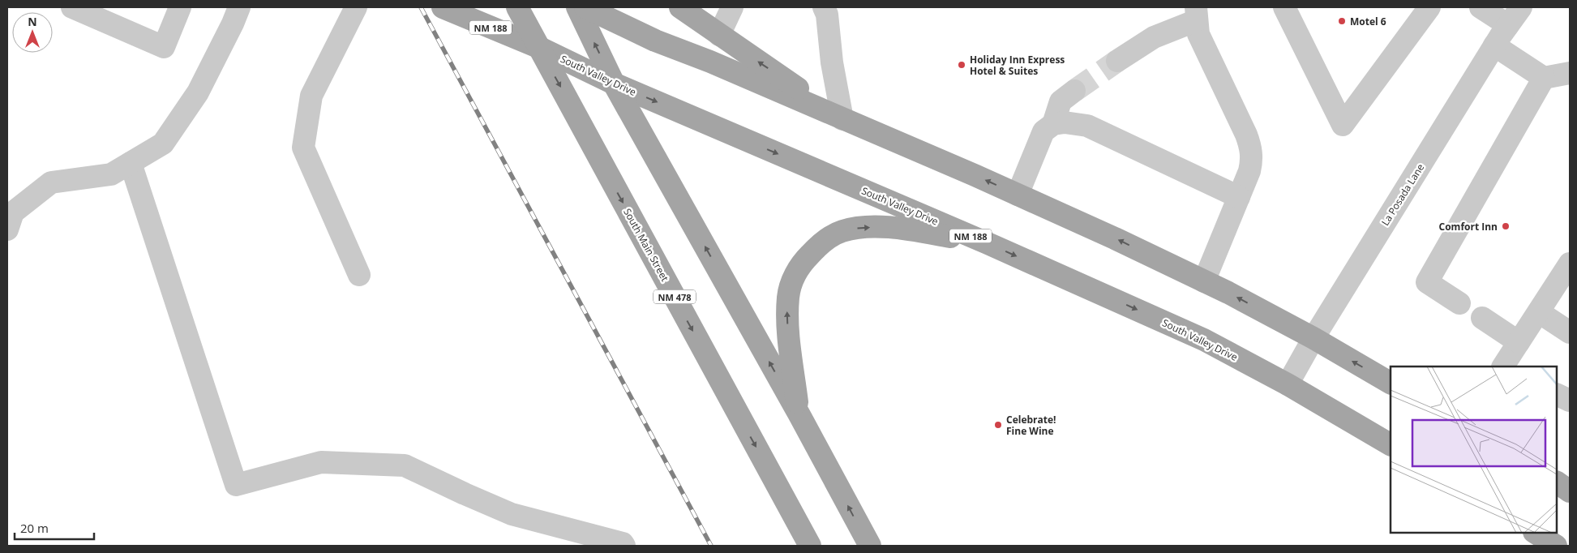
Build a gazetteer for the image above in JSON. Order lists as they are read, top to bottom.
{
  "streets": {
    "main road": [
      "NM 188",
      "South Valley Drive",
      "South Main Street",
      "NM 478"
    ],
    "street": ["La Posada Lane"]
  },
  "crossings": [
    ["South Valley Drive", "La Posada Lane"],
    ["South Valley Drive", "South Main Street"]
  ],
  "places": [
    "Motel 6",
    "Holiday Inn Express Hotel & Suites",
    "Comfort Inn",
    "Celebrate! Fine Wine"
  ],
  "scale_bar": "20 m",
  "north": "top"
}
